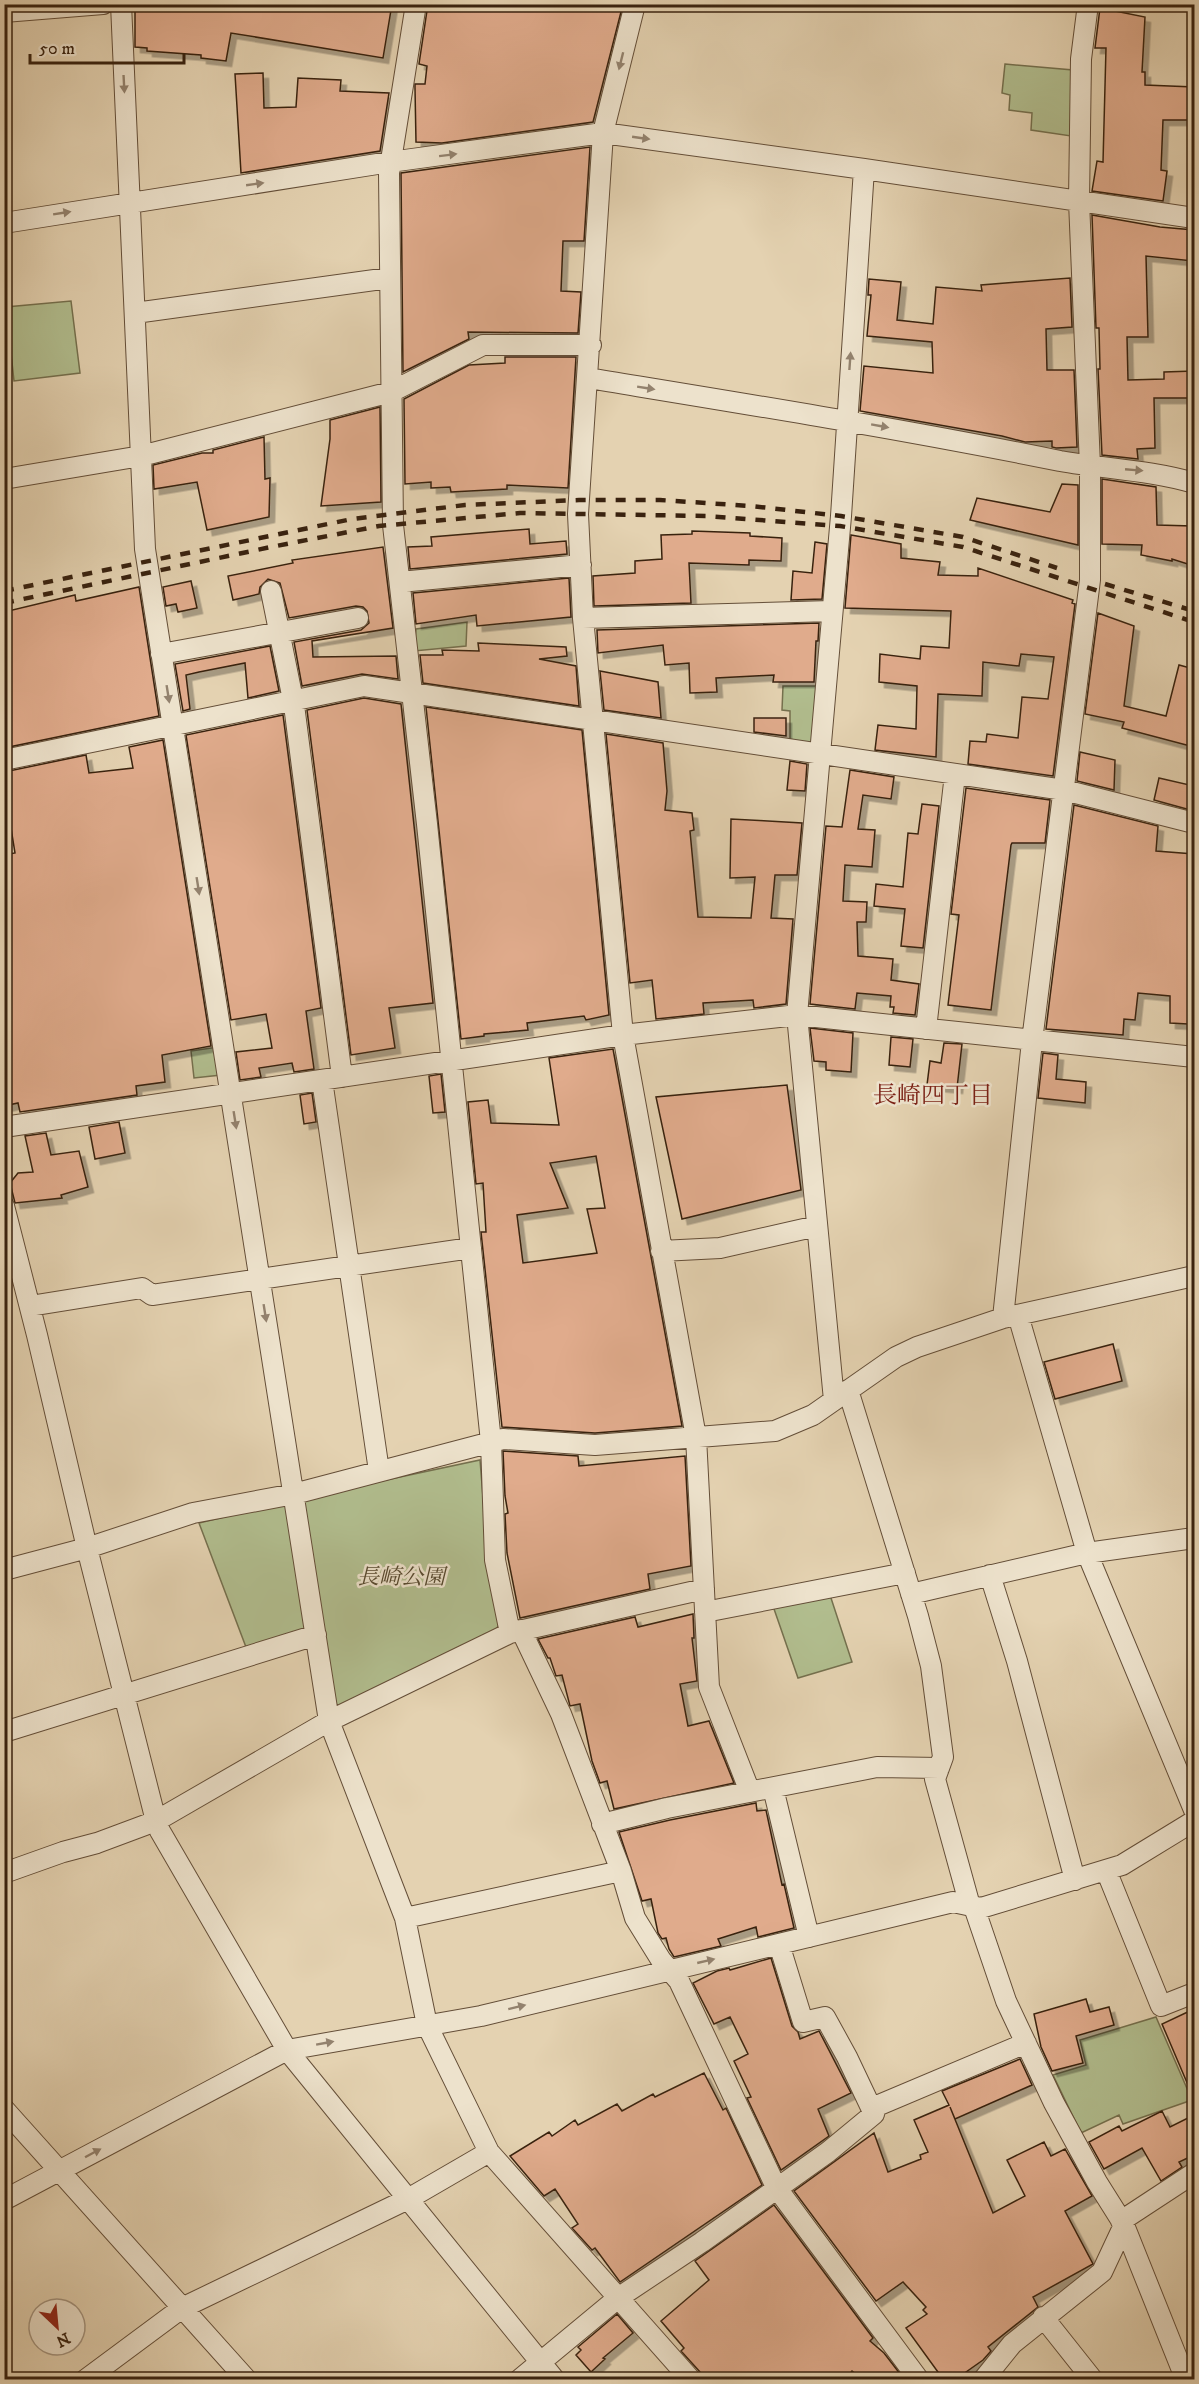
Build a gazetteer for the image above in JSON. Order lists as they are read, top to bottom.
{
  "districts": ["長崎四丁目"],
  "parks": ["長崎公園"],
  "scale_bar": "50 m",
  "north": "bottom right"
}
